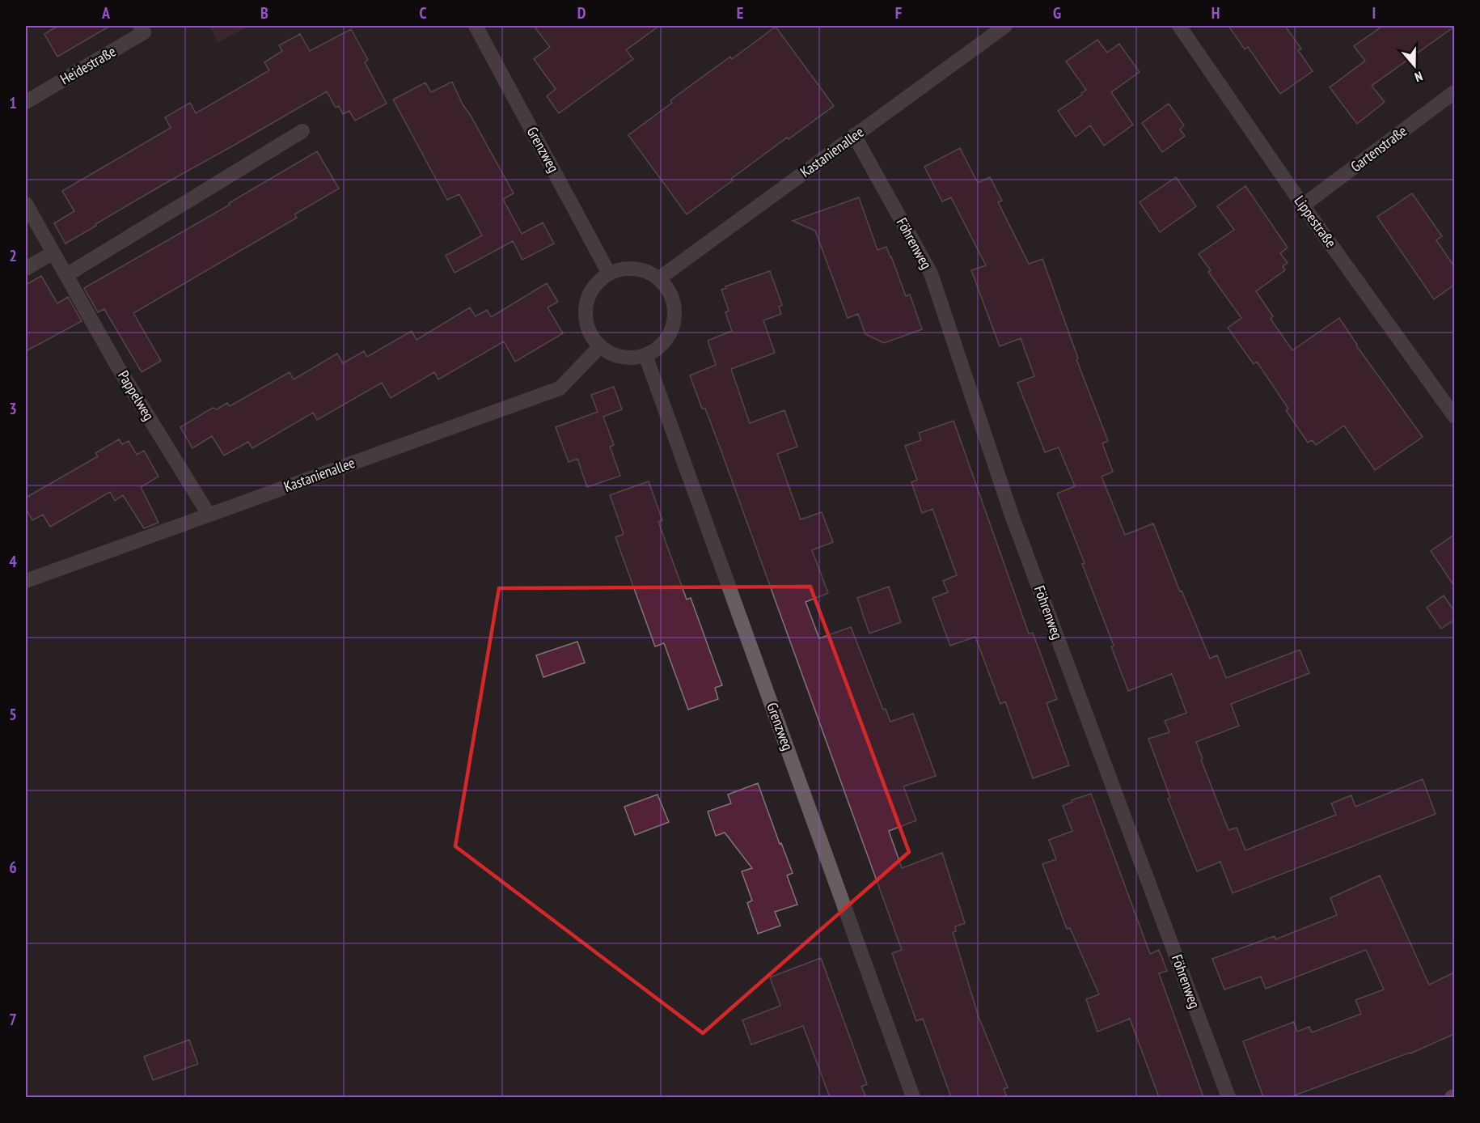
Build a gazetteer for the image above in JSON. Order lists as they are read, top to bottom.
{
  "streets": {
    "street": [
      "Heidestraße",
      "Gartenstraße",
      "Grenzweg",
      "Kastanienallee",
      "Lippestraße",
      "Föhrenweg",
      "Pappelweg"
    ]
  },
  "crossings": [
    ["Gartenstraße", "Lippestraße"],
    ["Grenzweg", "Kastanienallee"],
    ["Kastanienallee", "Föhrenweg"],
    ["Kastanienallee", "Pappelweg"]
  ],
  "north": "bottom",
  "grid": {
    "columns": [
      "A",
      "B",
      "C",
      "D",
      "E",
      "F",
      "G",
      "H",
      "I"
    ],
    "rows": [
      "1",
      "2",
      "3",
      "4",
      "5",
      "6",
      "7"
    ]
  }
}
